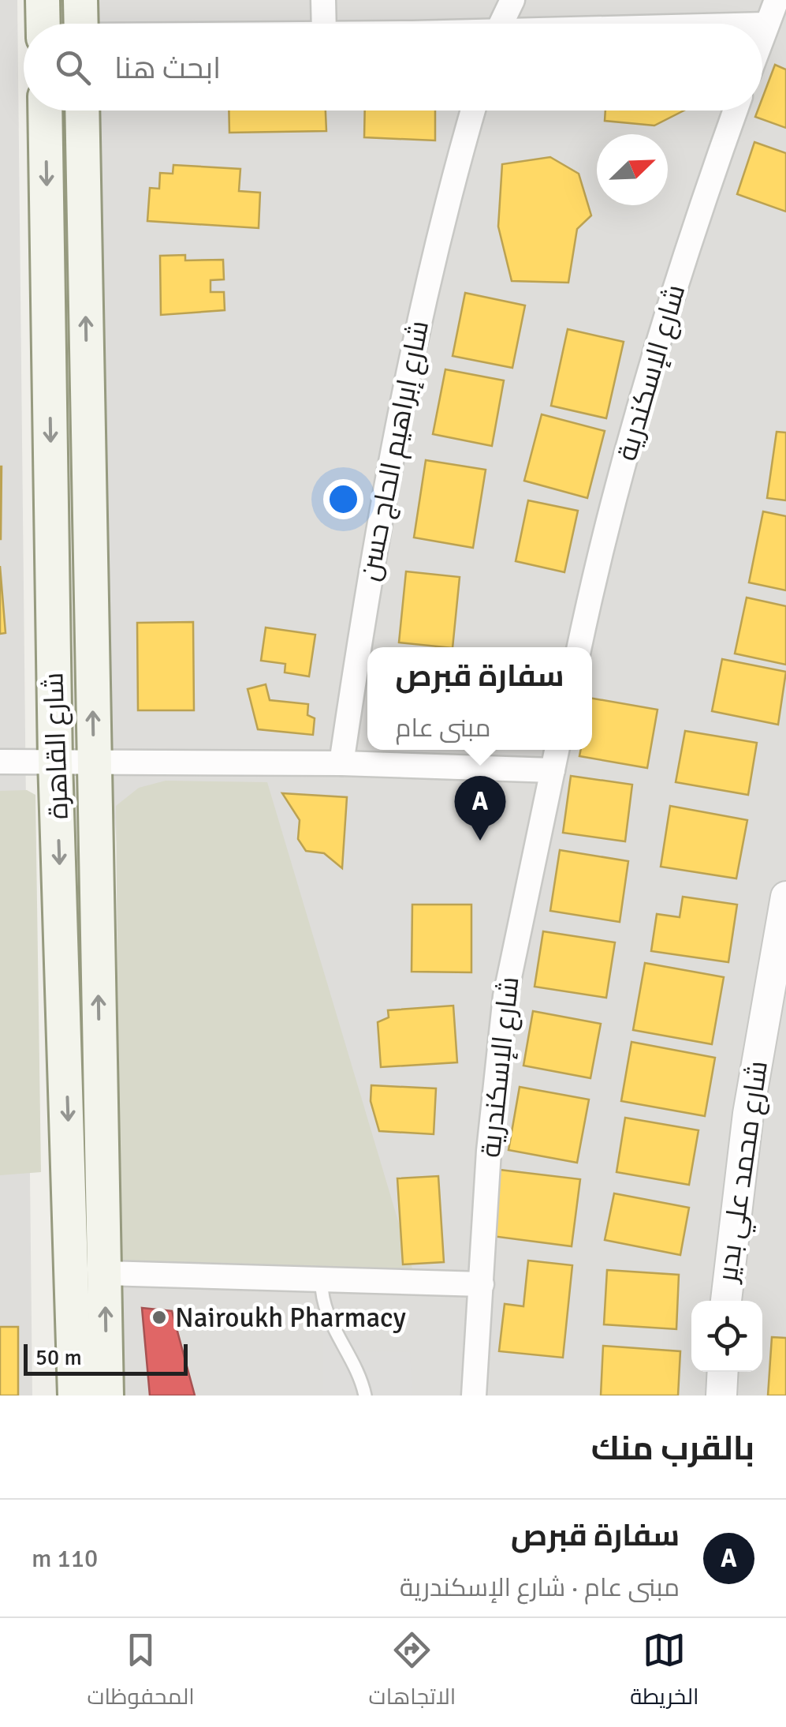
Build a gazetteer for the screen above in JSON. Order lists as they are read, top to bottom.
{
  "streets": {
    "main road": ["شارع القاهرة"],
    "street": ["شارع الإسكندرية", "شارع إبراهيم الحاج حسن", "شارع محمد علي بدير"]
  },
  "places": ["Nairoukh Pharmacy"],
  "scale_bar": "50 m",
  "north": "top right",
  "page": {
    "search": "ابحث هنا",
    "popup": ["سفارة قبرص", "مبنى عام"],
    "pins": "A",
    "scale": "50 m",
    "heading": "بالقرب منك",
    "list": [
      {
        "mark": "A",
        "name": "سفارة قبرص",
        "note": "مبنى عام · شارع الإسكندرية",
        "value": "110 m"
      }
    ],
    "nav": ["الخريطة", "الاتجاهات", "المحفوظات"]
  }
}
